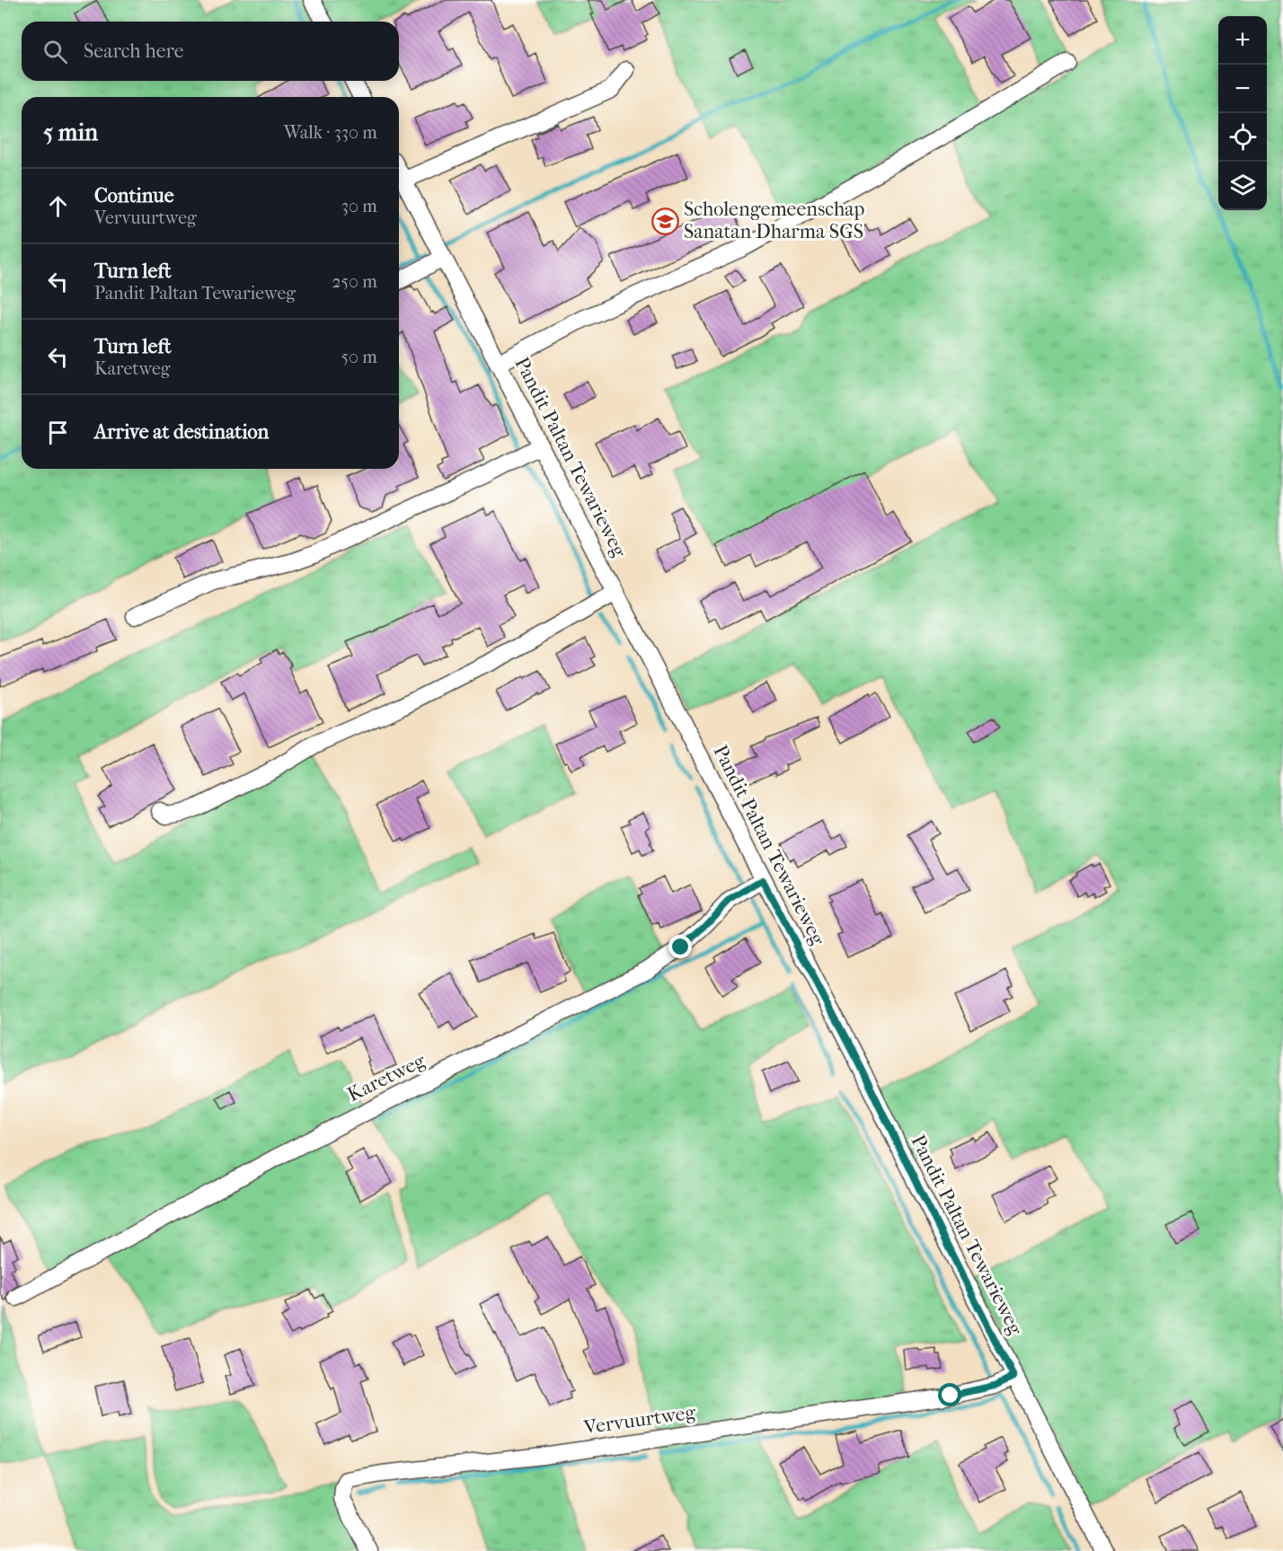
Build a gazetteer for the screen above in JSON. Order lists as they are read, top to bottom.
{
  "streets": {
    "street": ["Pandit Paltan Tewarieweg", "Karetweg", "Vervuurtweg"]
  },
  "crossings": [
    ["Pandit Paltan Tewarieweg", "Karetweg"],
    ["Pandit Paltan Tewarieweg", "Vervuurtweg"]
  ],
  "places": {
    "school or university": ["Scholengemeenschap Sanatan Dharma SGS"]
  },
  "page": {
    "map_buttons": ["+", "−"],
    "search": "Search here",
    "heading": ["5 min", "Walk · 330 m"],
    "list": [
      ["Continue", "Vervuurtweg", "30 m"],
      ["Turn left", "Pandit Paltan Tewarieweg", "250 m"],
      ["Turn left", "Karetweg", "50 m"],
      "Arrive at destination"
    ]
  }
}
